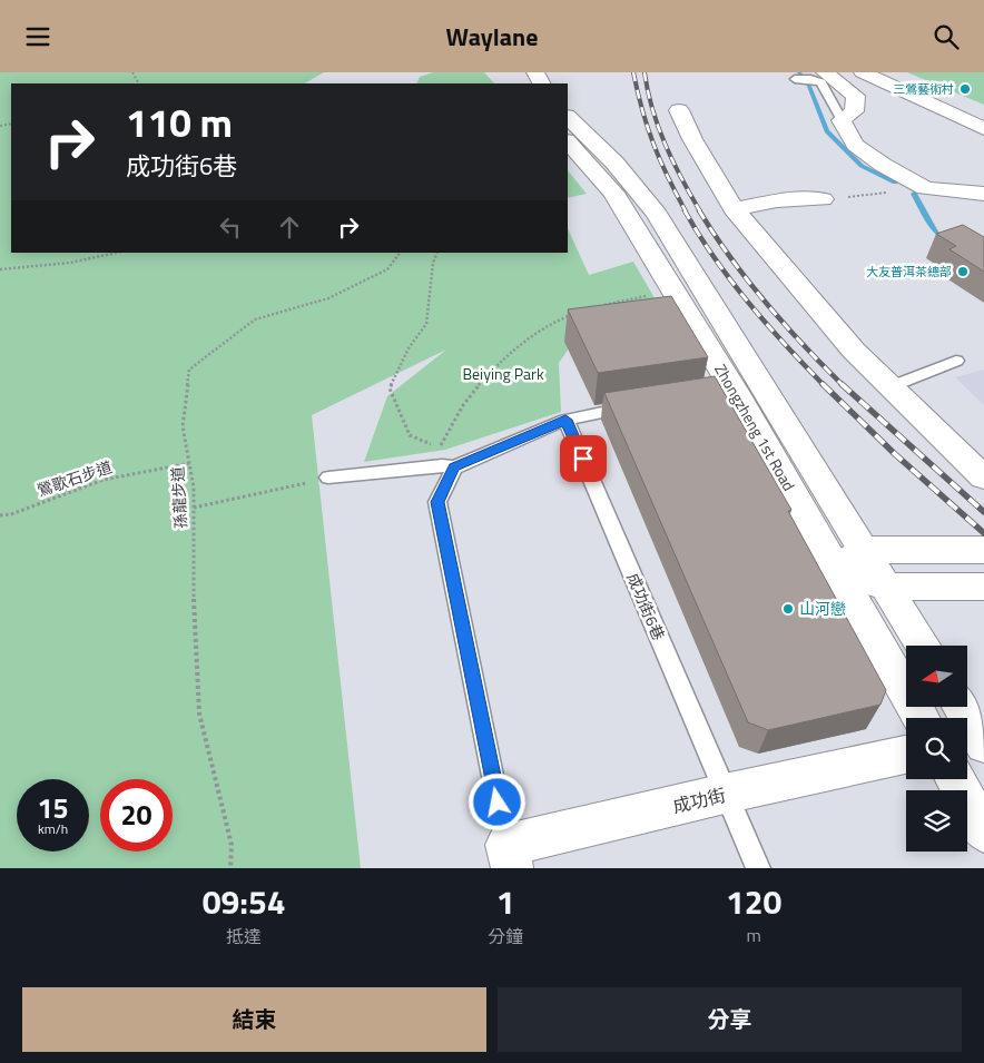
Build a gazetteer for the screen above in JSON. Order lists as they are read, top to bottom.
{
  "streets": {
    "street": ["Zhongzheng 1st Road", "成功街"],
    "lane": ["成功街6巷"],
    "path": ["鶯歌石步道", "孫龍步道"]
  },
  "crossings": [
    ["鶯歌石步道", "孫龍步道"],
    ["成功街6巷", "成功街"]
  ],
  "parks": ["Beiying Park"],
  "places": ["三鶯藝術村", "大友普洱茶總部", "山河戀"],
  "north": "left",
  "page": {
    "header": "Waylane",
    "turn": ["110 m", "成功街6巷"],
    "speed": "15 km/h",
    "limit": "20",
    "eta": [
      "09:54",
      "抵達",
      "1",
      "分鐘",
      "120",
      "m"
    ],
    "buttons": ["結束", "分享"]
  }
}
